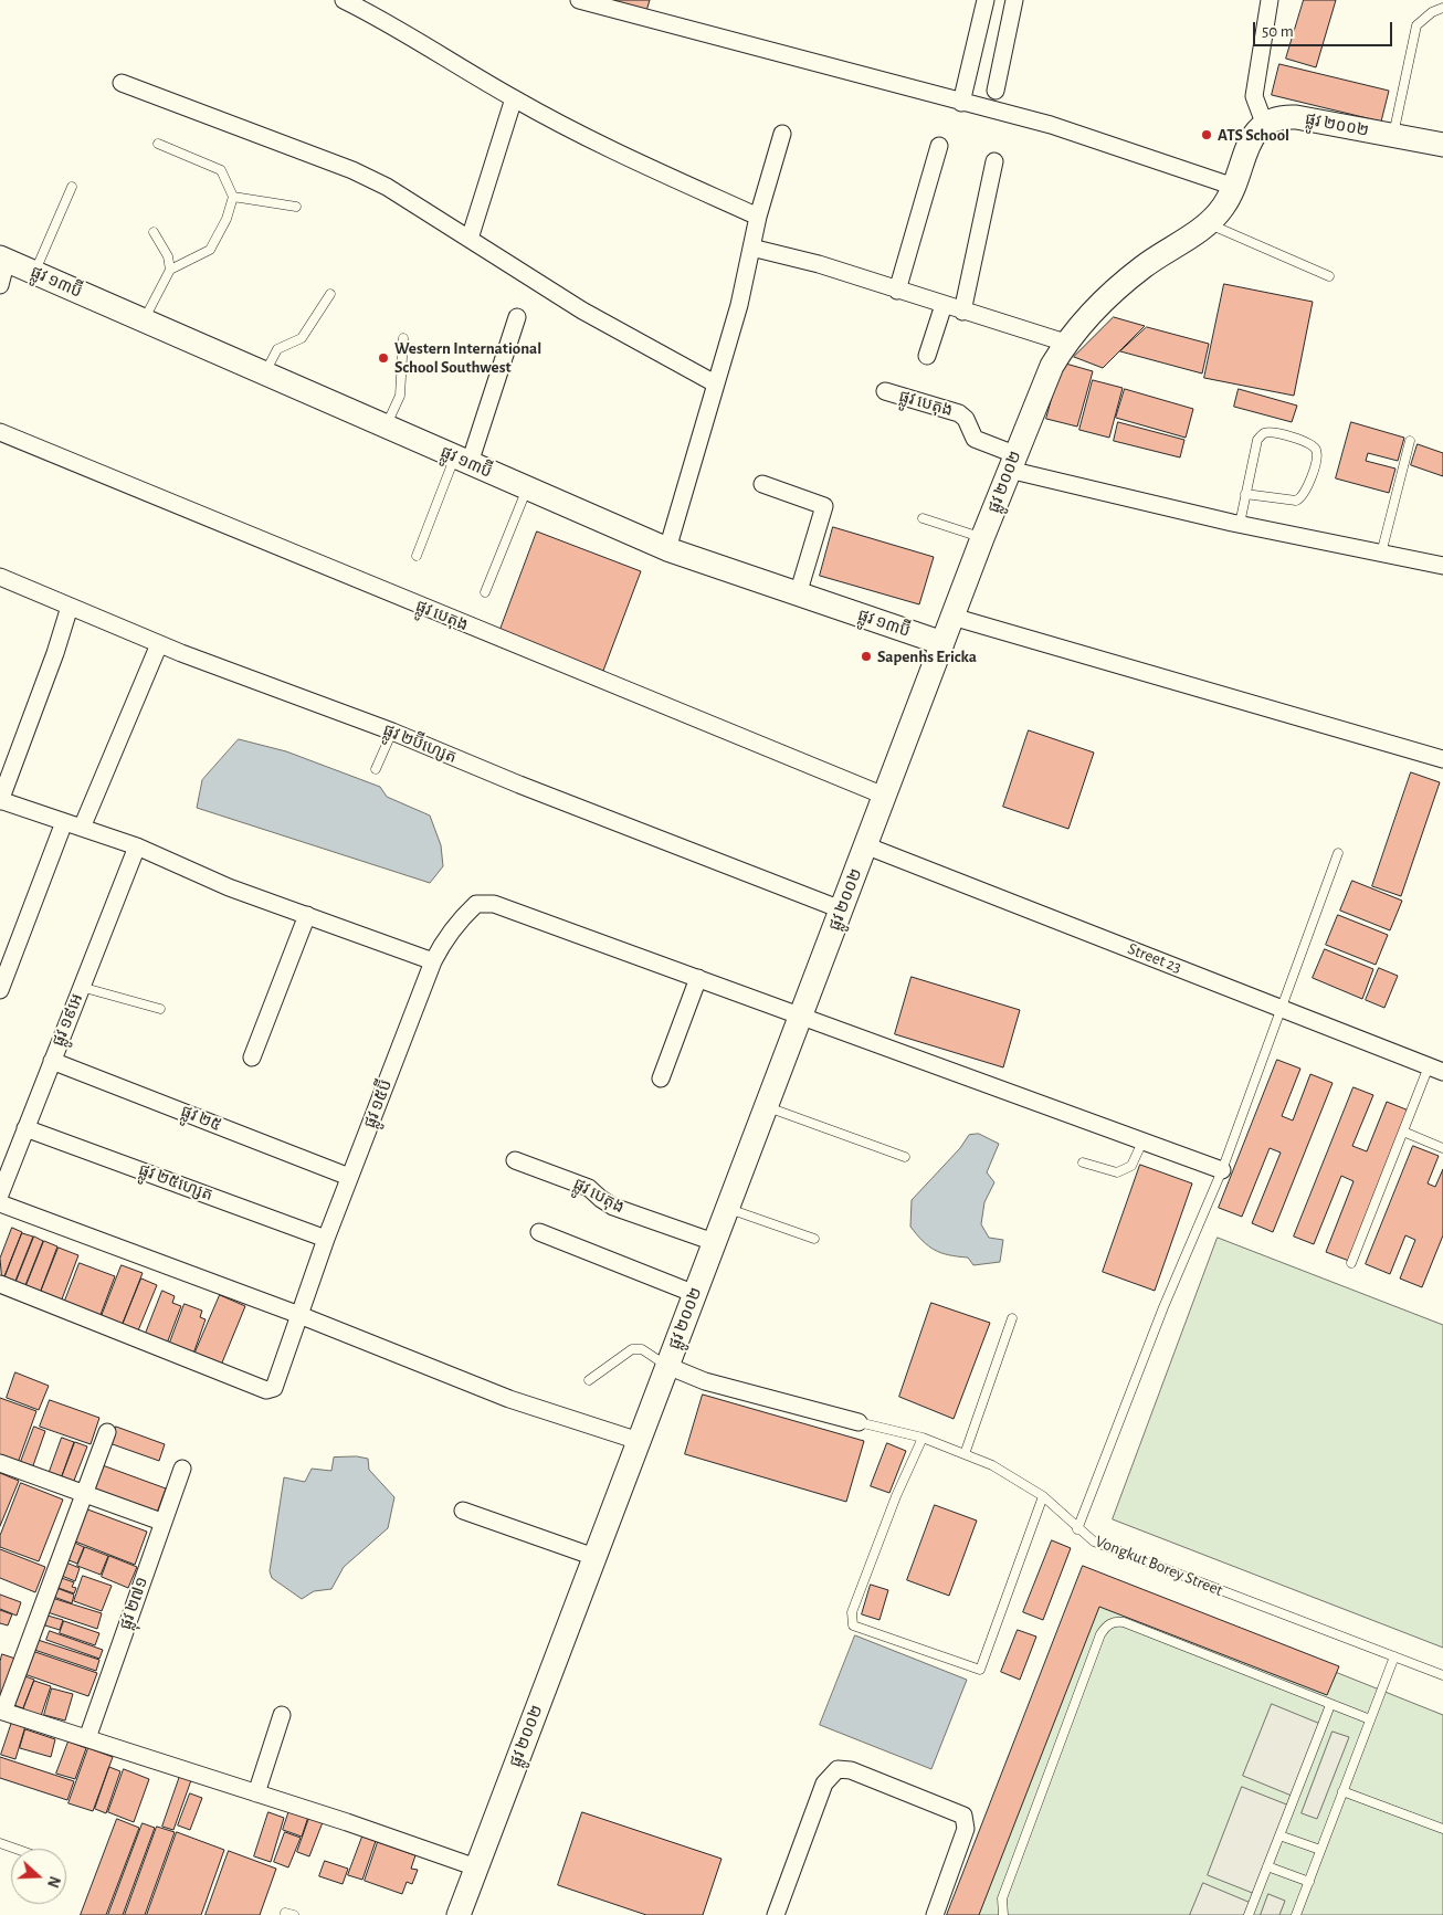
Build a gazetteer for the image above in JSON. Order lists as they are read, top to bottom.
{
  "streets": {
    "street": [
      "ផ្លូវ ២០០២",
      "ផ្លូវ ១៣ប៊ី",
      "ផ្លូវ បេតុង",
      "ផ្លូវ ២ប៊ីហ្សេត",
      "Street 23",
      "ផ្លូវ ១៩អេ",
      "ផ្លូវ ១៥ប៊ី",
      "ផ្លូវ ២៥",
      "ផ្លូវ ២៥ហ្សេត",
      "Vongkut Borey Street",
      "ផ្លុវ ២៧១"
    ]
  },
  "crossings": [
    ["ផ្លូវ ២០០២", "ផ្លូវ ១៣ប៊ី"],
    ["ផ្លូវ ២០០២", "ផ្លូវ បេតុង"],
    ["ផ្លូវ ២០០២", "ផ្លូវ ២ប៊ីហ្សេត"],
    ["ផ្លូវ ២០០២", "Street 23"],
    ["ផ្លូវ ២០០២", "Vongkut Borey Street"],
    ["ផ្លូវ ១៩អេ", "ផ្លូវ ២៥"],
    ["ផ្លូវ ១៩អេ", "ផ្លូវ ២៥ហ្សេត"],
    ["ផ្លូវ ១៥ប៊ី", "ផ្លូវ ២៥"],
    ["ផ្លូវ ១៥ប៊ី", "ផ្លូវ ២៥ហ្សេត"]
  ],
  "places": ["ATS School", "Western International School Southwest", "Sapenhs Ericka"],
  "scale_bar": "50 m",
  "north": "right"
}
